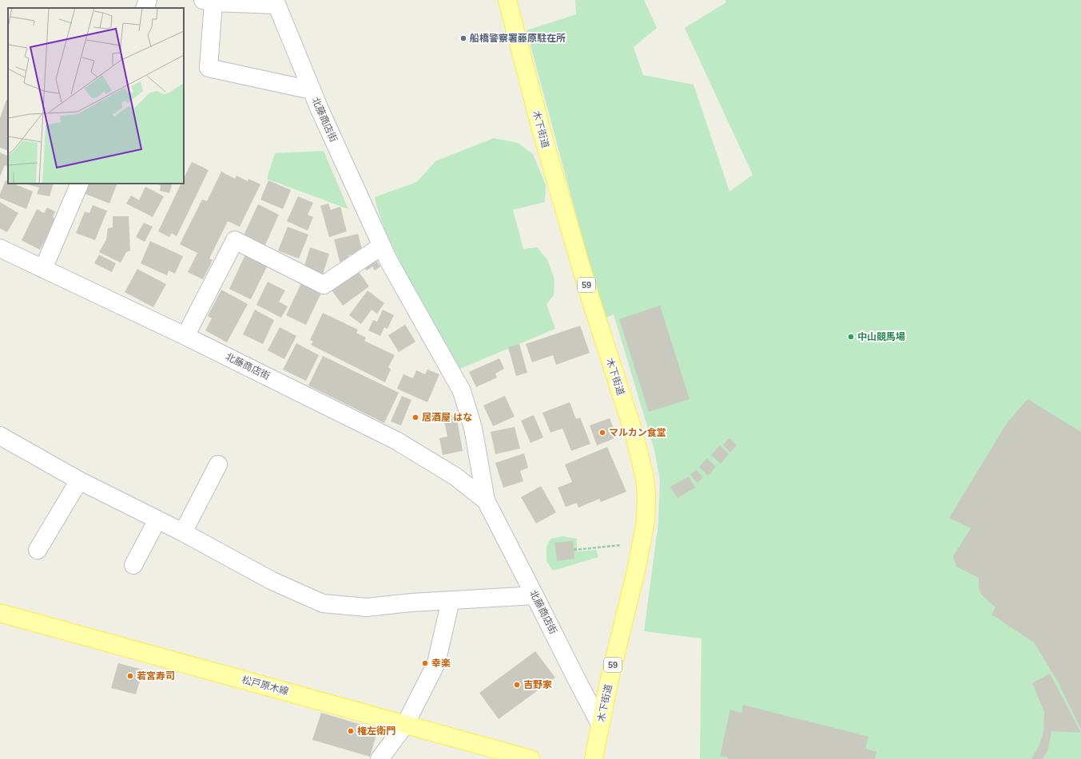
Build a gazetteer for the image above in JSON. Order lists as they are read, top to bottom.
{
  "streets": {
    "main road": ["木下街道", "59", "松戸原木線"],
    "street": ["北藤商店街"]
  },
  "crossings": [
    ["北藤商店街", "木下街道"]
  ],
  "places": [
    "船橋警察署藤原駐在所",
    "中山競馬場",
    "居酒屋 はな",
    "マルカン食堂",
    "幸楽",
    "若宮寿司",
    "吉野家",
    "権左衛門"
  ]
}
